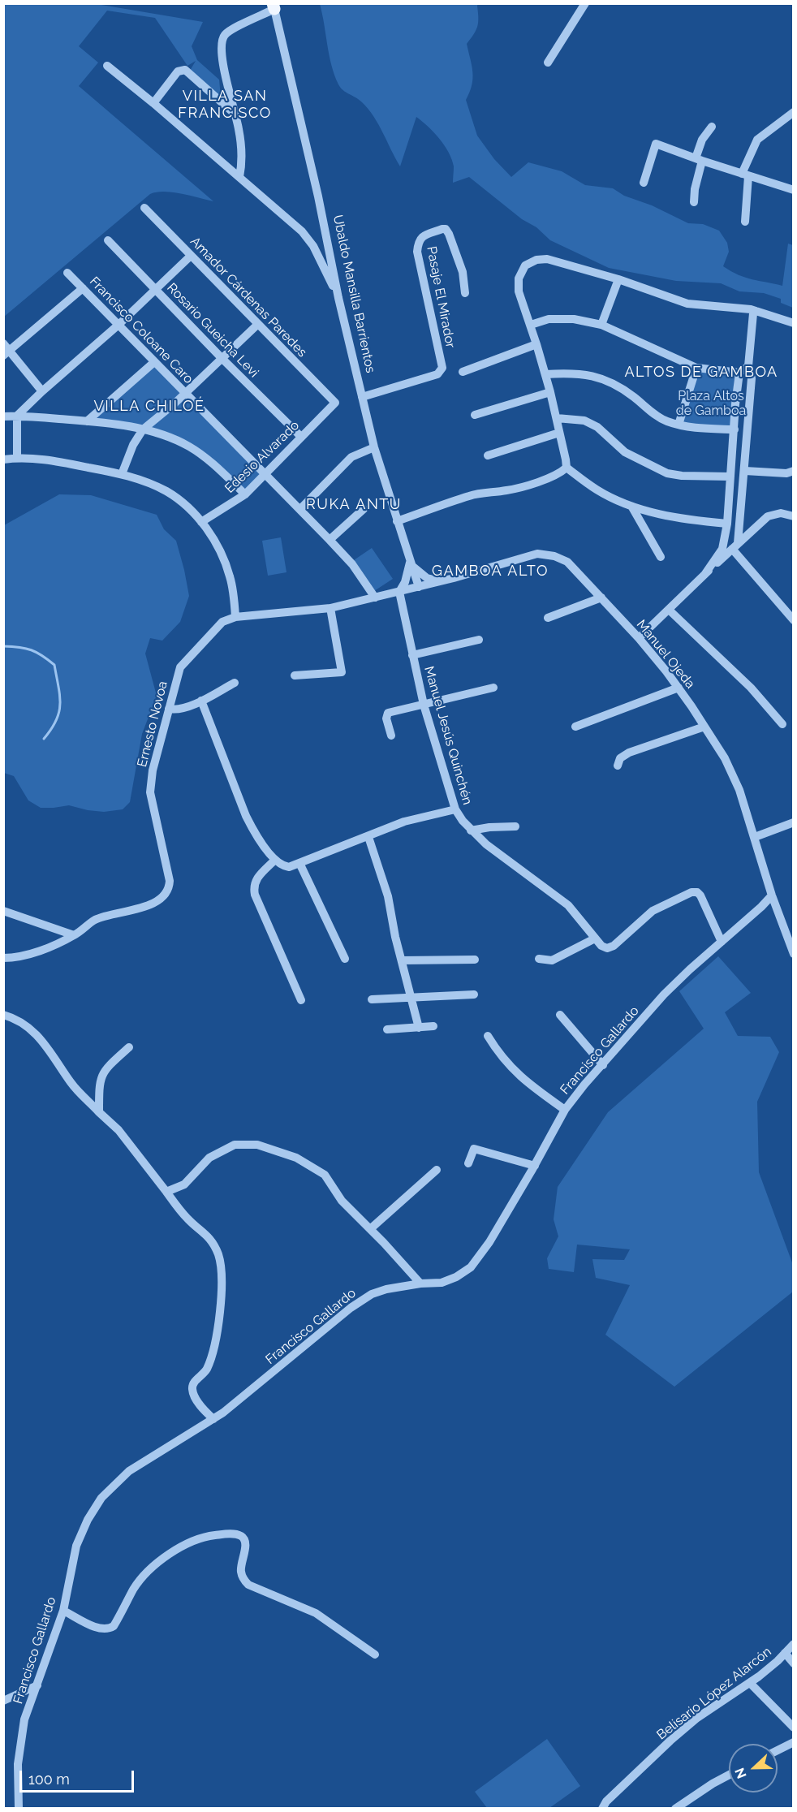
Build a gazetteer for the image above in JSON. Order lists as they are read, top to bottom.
{
  "streets": {
    "street": [
      "Ubaldo Mansilla Barrientos",
      "Amador Cárdenas Paredes",
      "Pasaje El Mirador",
      "Francisco Coloane Caro",
      "Rosario Gueicha Levi",
      "Edesio Alvarado",
      "Manuel Ojeda",
      "Ernesto Novoa",
      "Manuel Jesús Quinchén",
      "Francisco Gallardo",
      "Belisario López Alarcón"
    ]
  },
  "crossings": [
    ["Ubaldo Mansilla Barrientos", "Pasaje El Mirador"],
    ["Ubaldo Mansilla Barrientos", "Ernesto Novoa"],
    ["Amador Cárdenas Paredes", "Edesio Alvarado"],
    ["Francisco Coloane Caro", "Edesio Alvarado"],
    ["Francisco Coloane Caro", "Ernesto Novoa"],
    ["Rosario Gueicha Levi", "Edesio Alvarado"],
    ["Manuel Ojeda", "Ernesto Novoa"],
    ["Manuel Ojeda", "Francisco Gallardo"],
    ["Ernesto Novoa", "Manuel Jesús Quinchén"]
  ],
  "districts": [
    "VILLA SAN FRANCISCO",
    "ALTOS DE GAMBOA",
    "VILLA CHILOÉ",
    "RUKA ANTU",
    "GAMBOA ALTO"
  ],
  "parks": ["Plaza Altos de Gamboa"],
  "scale_bar": "100 m",
  "north": "left"
}
